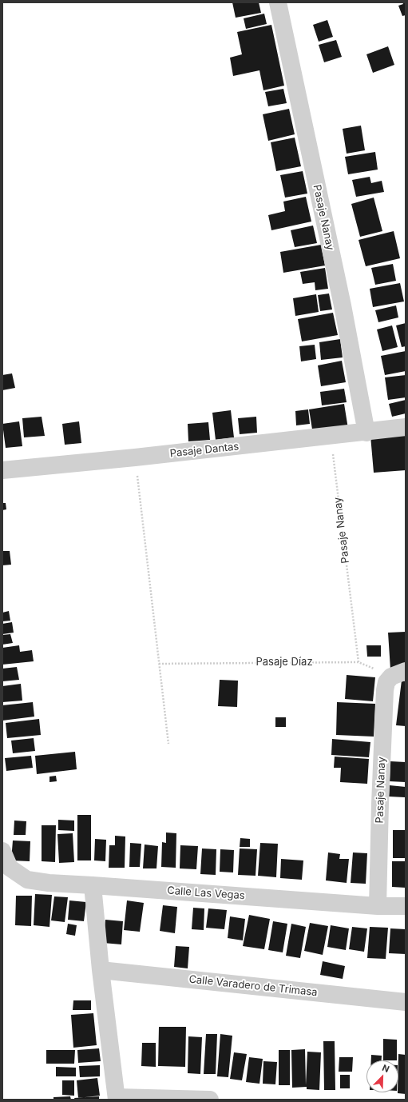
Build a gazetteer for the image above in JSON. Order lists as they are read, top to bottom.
{
  "streets": {
    "street": [
      "Pasaje Nanay",
      "Pasaje Dantas",
      "Calle Las Vegas",
      "Calle Varadero de Trimasa"
    ],
    "path": ["Pasaje Díaz"]
  },
  "crossings": [
    ["Pasaje Nanay", "Pasaje Dantas"],
    ["Pasaje Nanay", "Pasaje Díaz"],
    ["Pasaje Nanay", "Calle Las Vegas"]
  ],
  "north": "top right"
}
